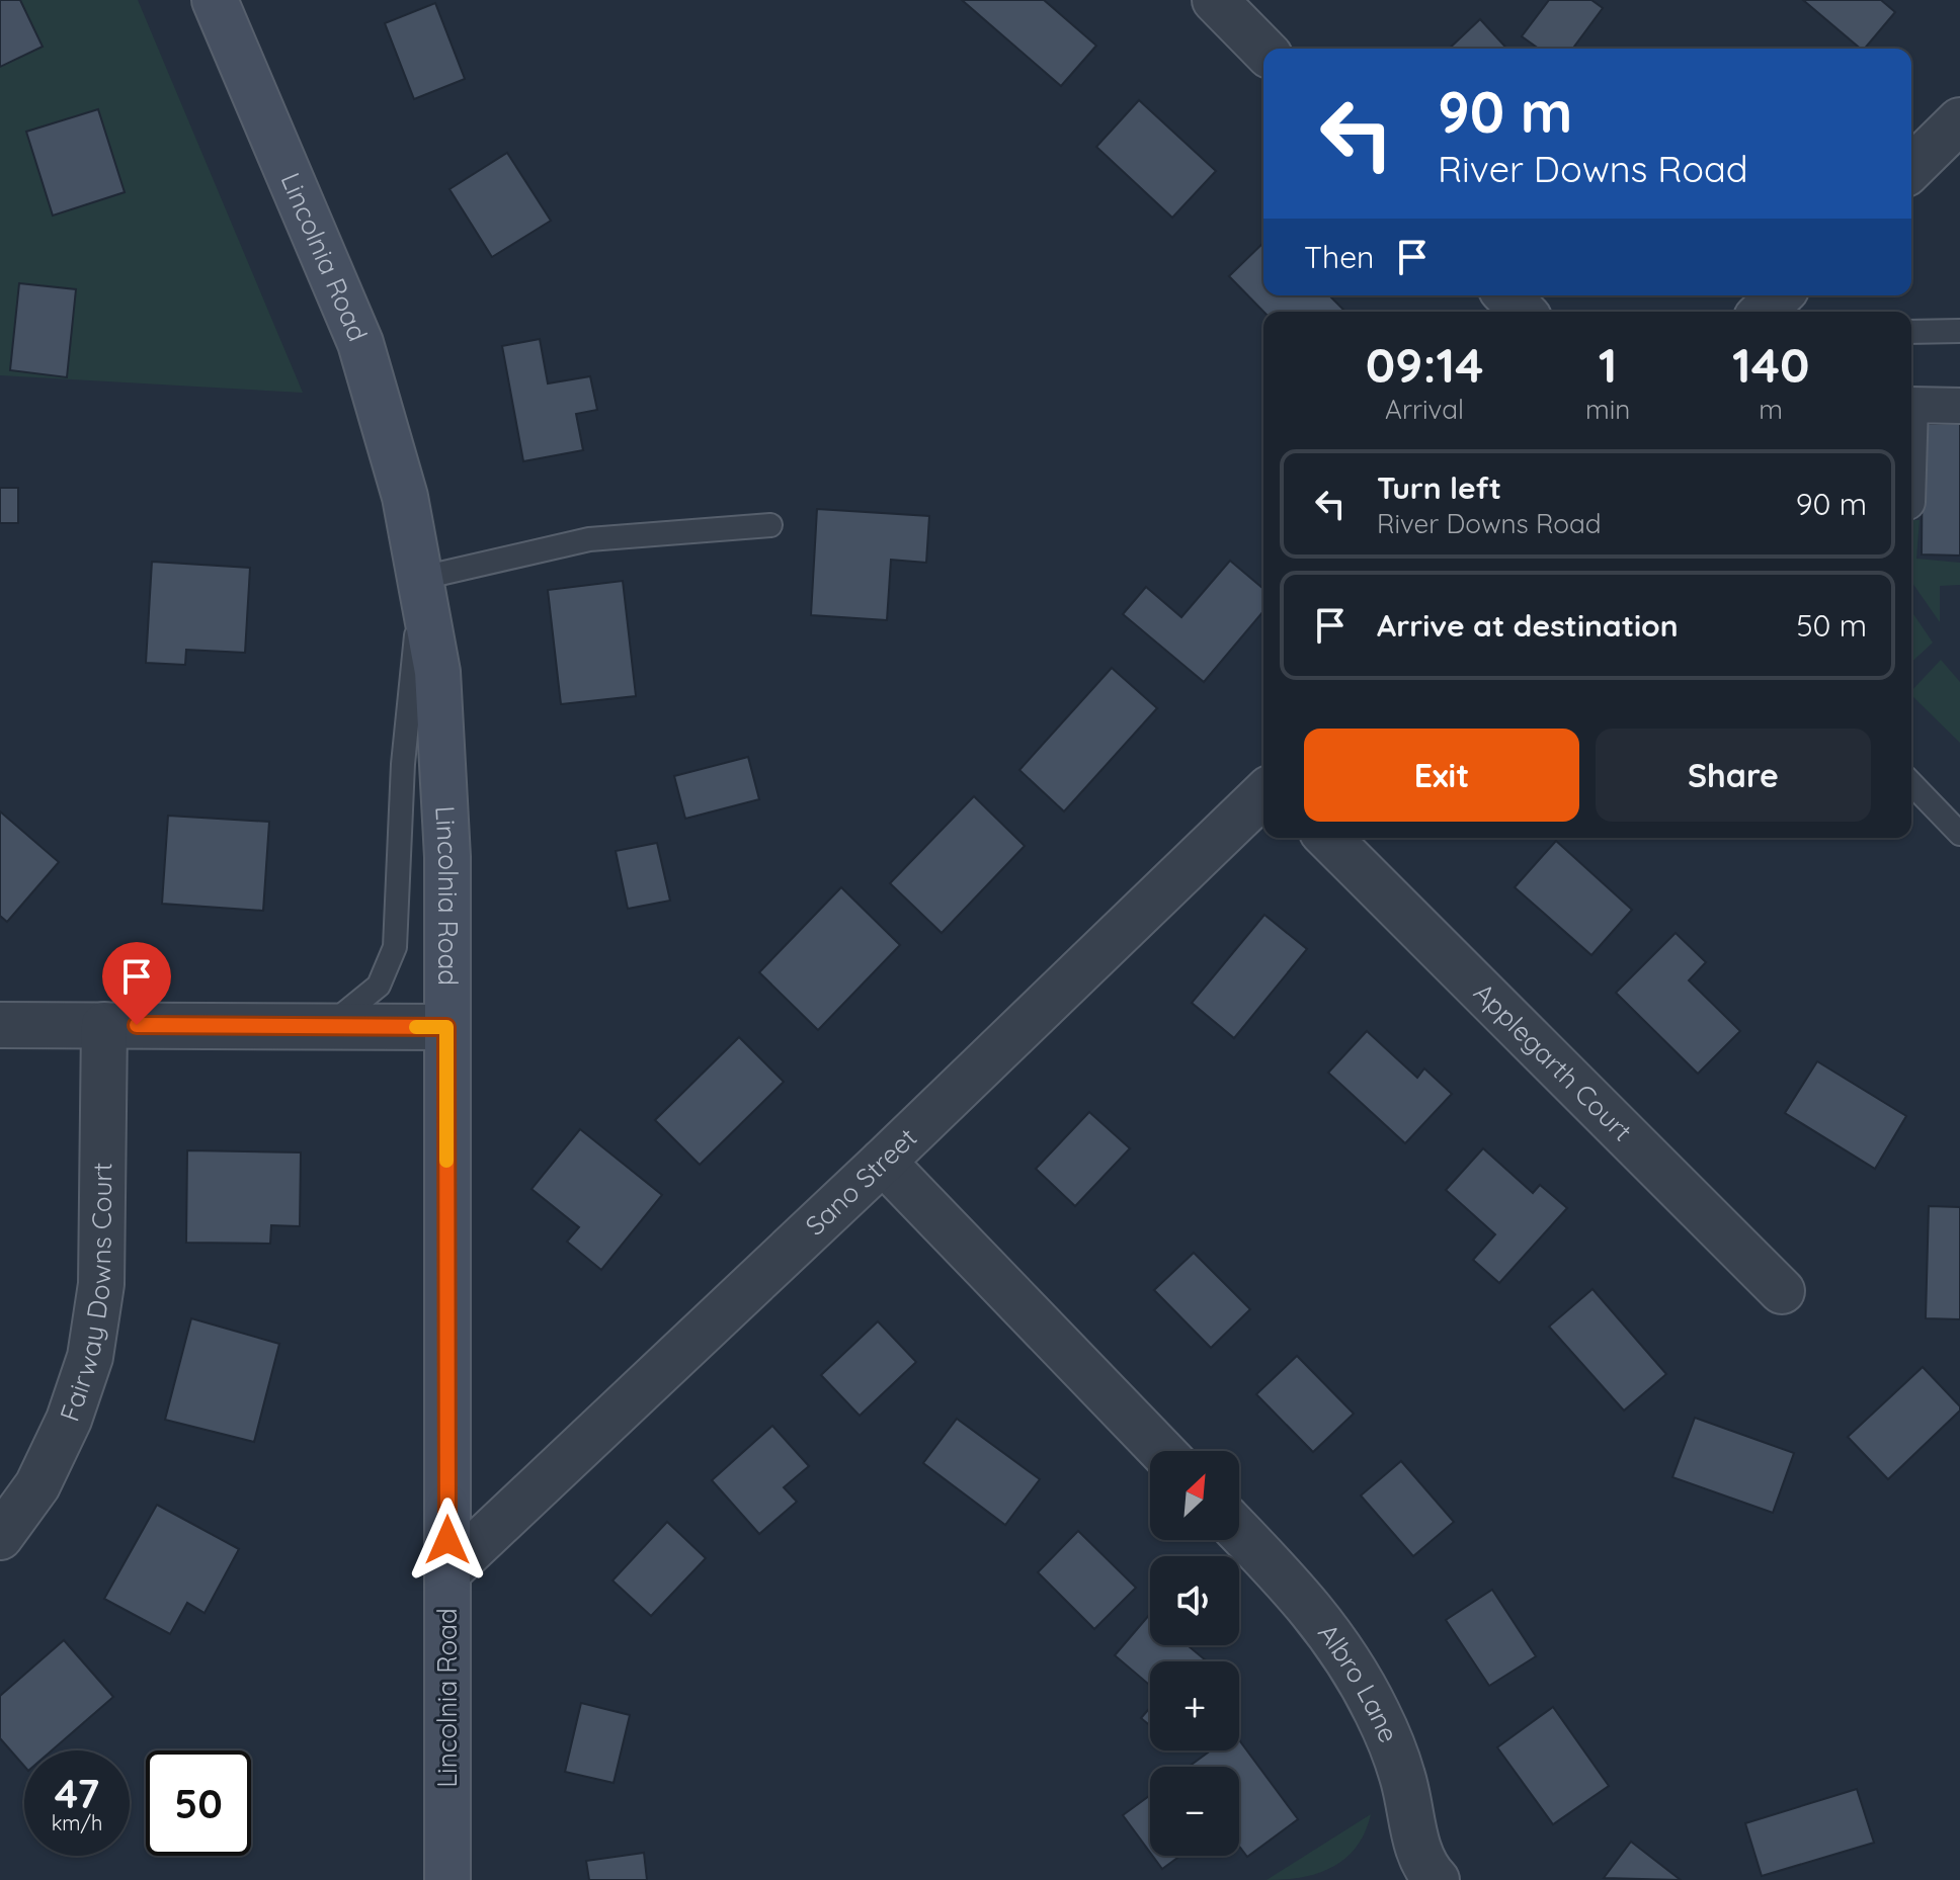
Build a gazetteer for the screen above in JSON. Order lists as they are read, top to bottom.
{
  "streets": {
    "main road": ["Lincolnia Road"],
    "street": [
      "Applegarth Court",
      "Sano Street",
      "Fairway Downs Court",
      "Albro Lane"
    ]
  },
  "crossings": [
    ["Lincolnia Road", "Sano Street"]
  ],
  "north": "top right",
  "page": {
    "turn": ["90 m", "River Downs Road"],
    "then": "Then",
    "eta": [
      "09:14",
      "Arrival",
      "1",
      "min",
      "140",
      "m"
    ],
    "list": [
      {
        "name": "Turn left",
        "note": "River Downs Road",
        "value": "90 m"
      },
      {
        "name": "Arrive at destination",
        "value": "50 m"
      }
    ],
    "buttons": ["Exit", "Share"],
    "map_buttons": ["+", "−"],
    "speed": "47 km/h",
    "limit": "50"
  }
}
